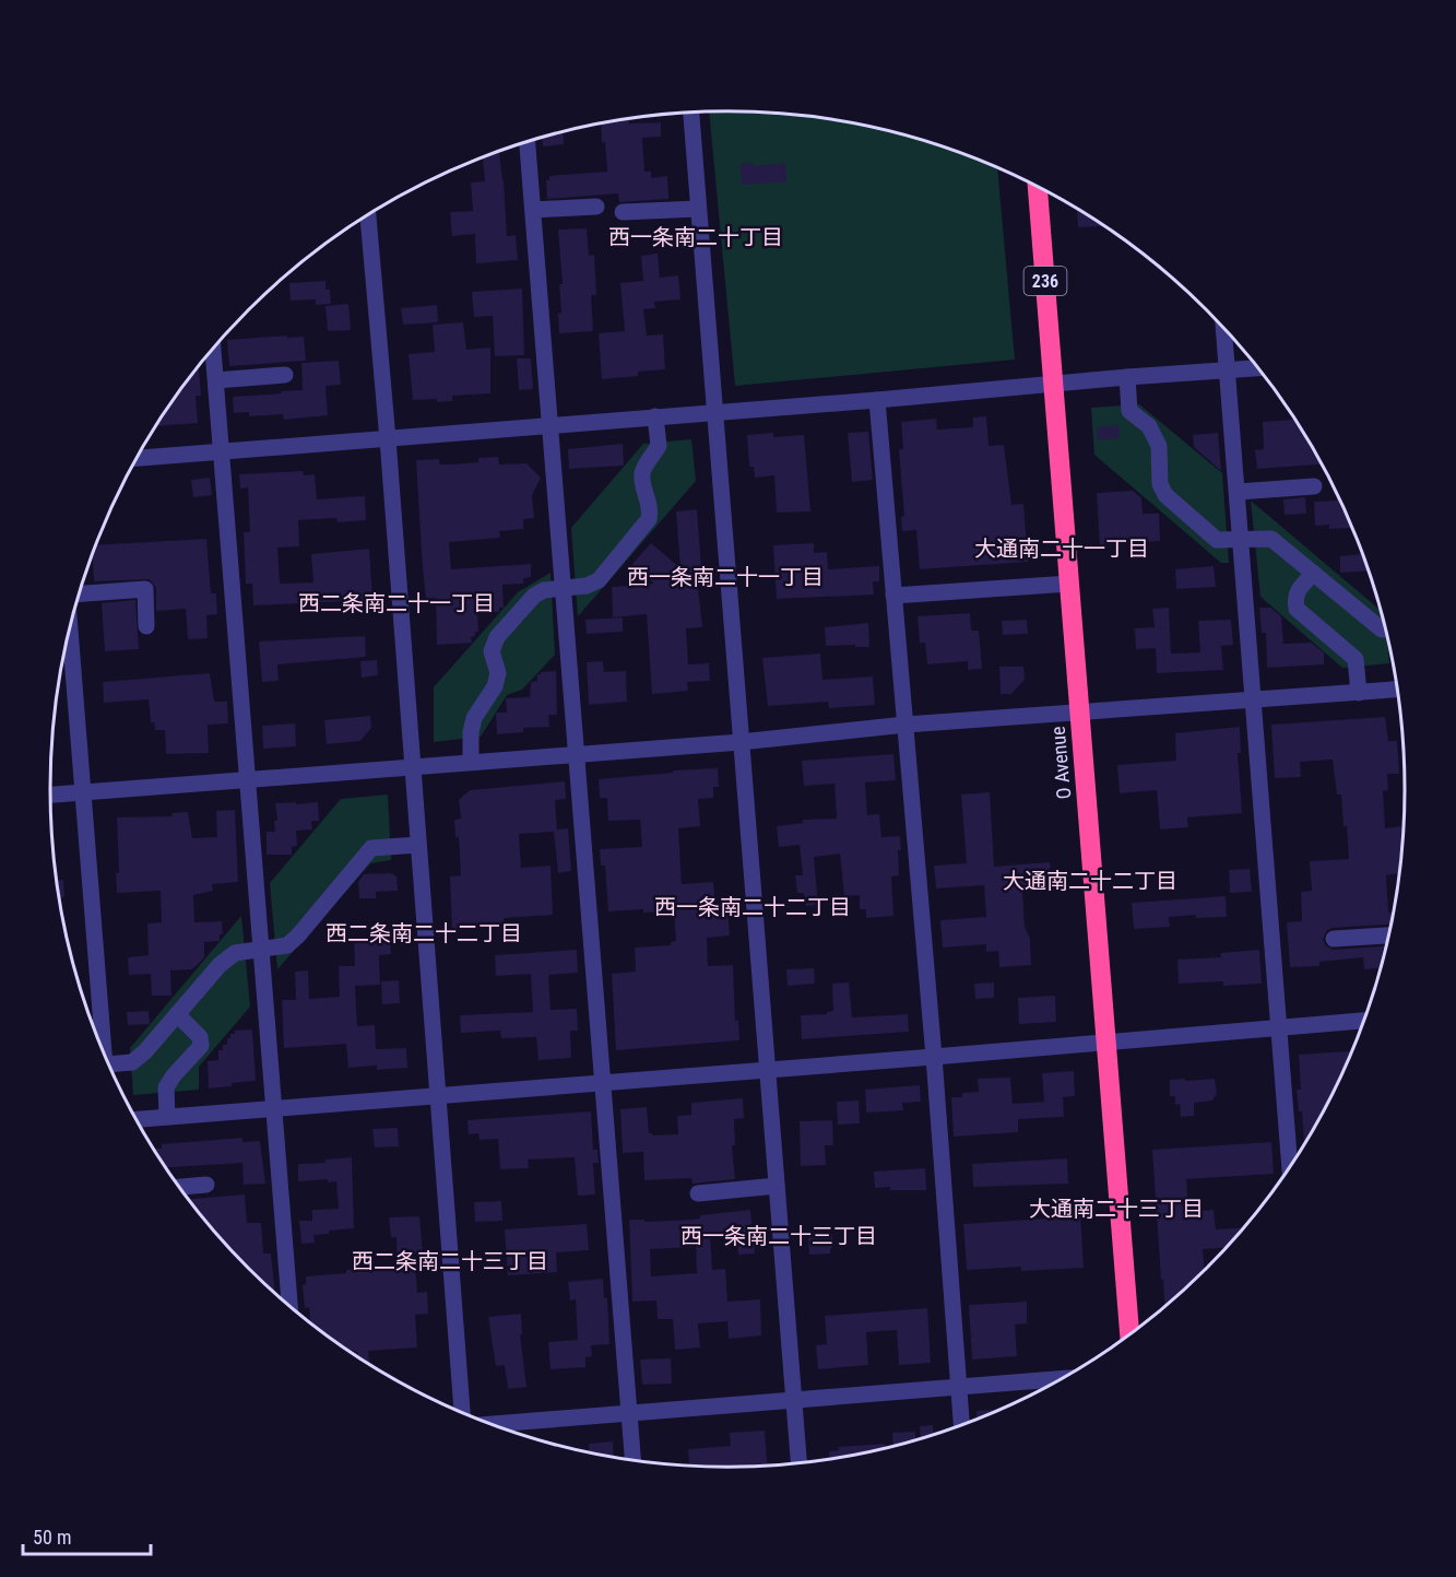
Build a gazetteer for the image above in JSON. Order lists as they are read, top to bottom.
{
  "streets": {
    "highway": ["236", "O Avenue"]
  },
  "districts": [
    "西一条南二十丁目",
    "大通南二十一丁目",
    "西一条南二十一丁目",
    "西二条南二十一丁目",
    "大通南二十二丁目",
    "西一条南二十二丁目",
    "西二条南二十二丁目",
    "大通南二十三丁目",
    "西一条南二十三丁目",
    "西二条南二十三丁目"
  ],
  "scale_bar": "50 m"
}
